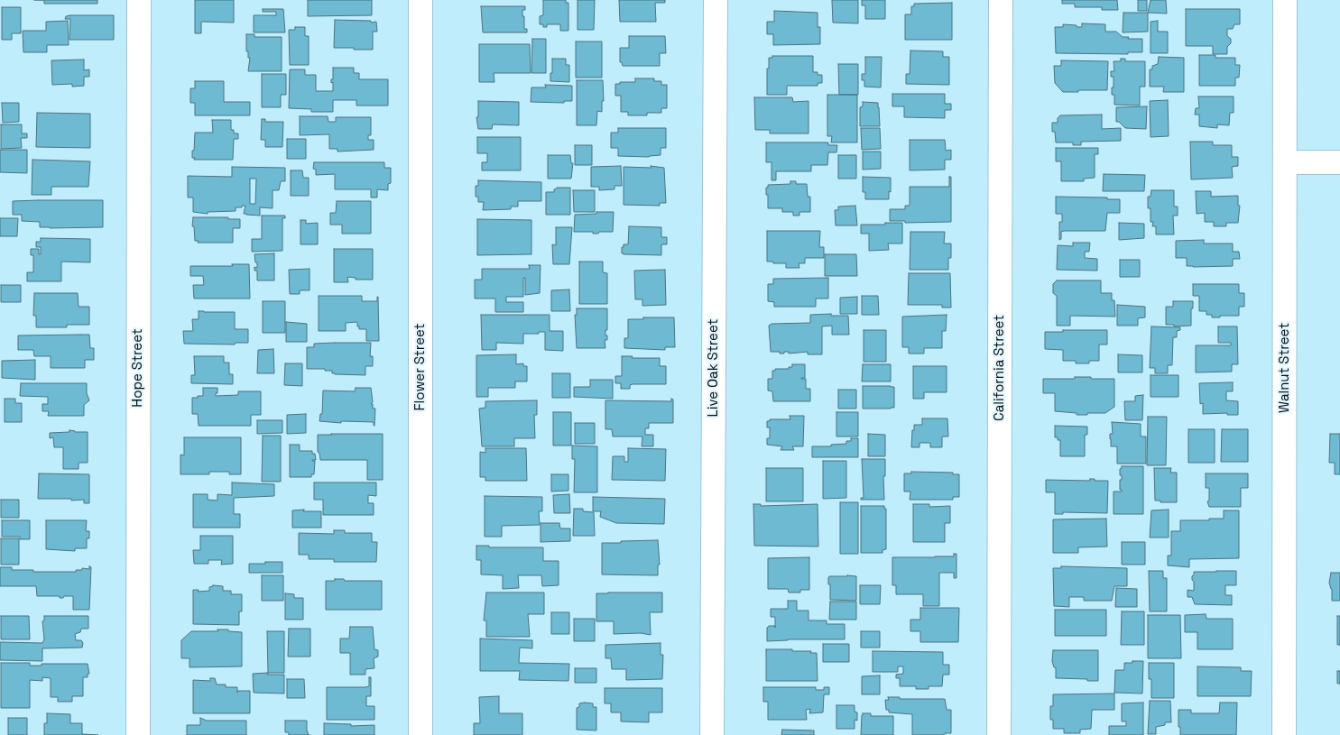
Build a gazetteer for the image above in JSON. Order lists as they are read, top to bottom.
{
  "streets": {
    "street": [
      "Flower Street",
      "Hope Street",
      "Live Oak Street",
      "California Street",
      "Walnut Street"
    ]
  }
}
